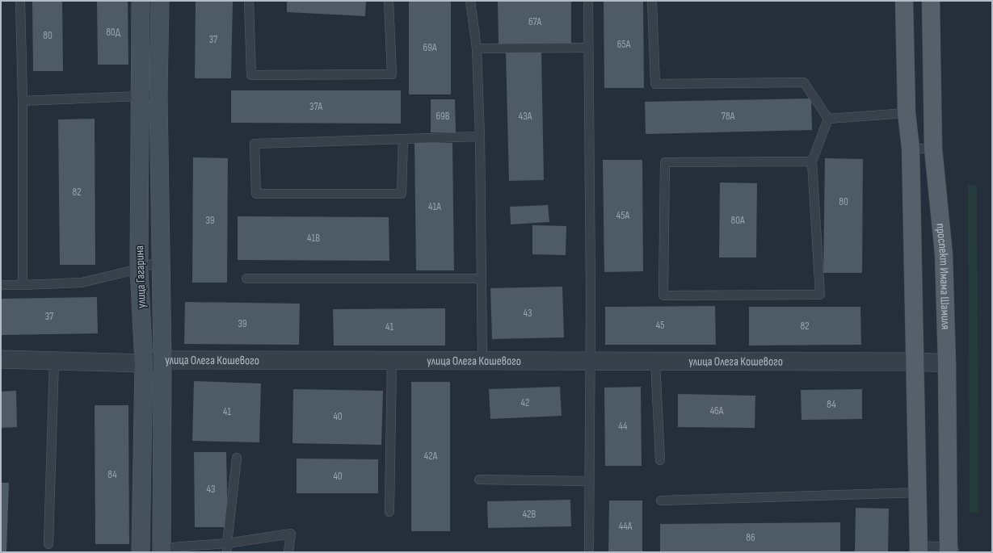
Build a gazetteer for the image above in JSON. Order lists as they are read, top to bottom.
{
  "streets": {
    "main road": ["проспект Имама Шамиля", "улица Гагарина"],
    "street": ["улица Олега Кошевого"]
  },
  "crossings": [
    ["проспект Имама Шамиля", "улица Олега Кошевого"],
    ["улица Гагарина", "улица Олега Кошевого"]
  ],
  "house_numbers": [
    "67А",
    "80Д",
    "80",
    "37",
    "65А",
    "69А",
    "37А",
    "69В",
    "43А",
    "78А",
    "82",
    "80",
    "41А",
    "45А",
    "39",
    "80А",
    "41В",
    "43",
    "37",
    "39",
    "45",
    "82",
    "41",
    "42",
    "84",
    "46А",
    "41",
    "40",
    "44",
    "42А",
    "84",
    "40",
    "43",
    "42В",
    "44А",
    "86"
  ]
}
